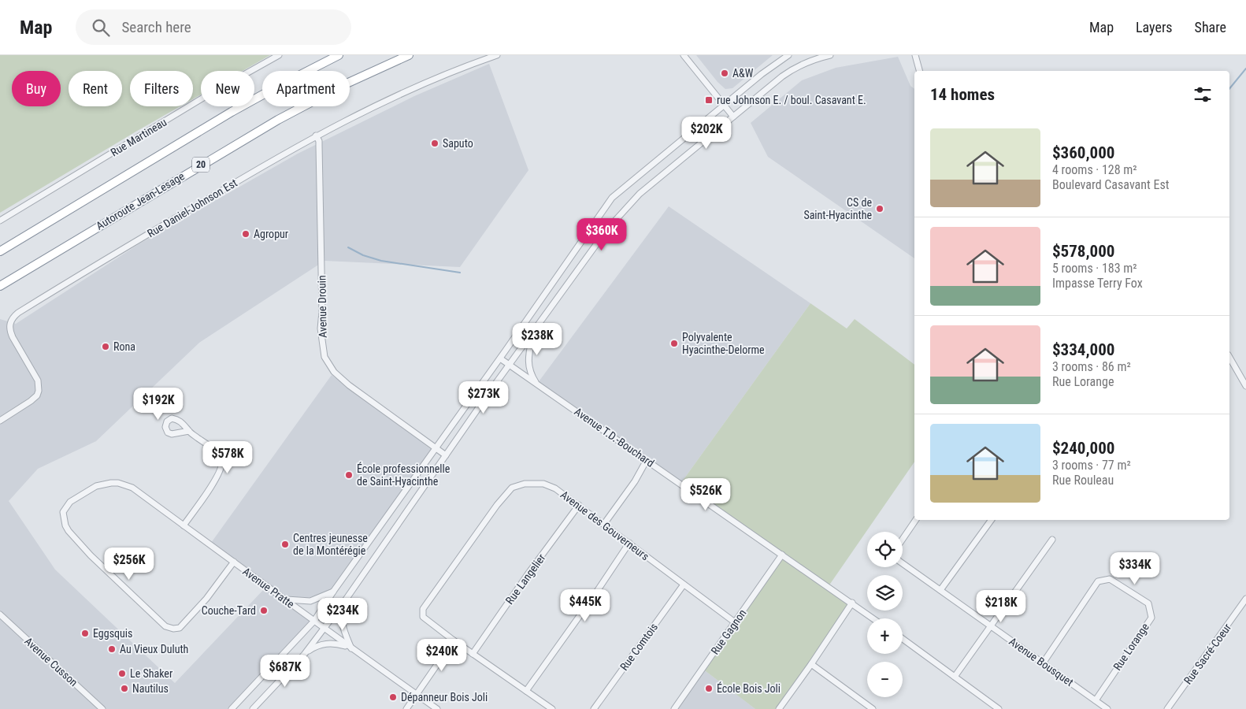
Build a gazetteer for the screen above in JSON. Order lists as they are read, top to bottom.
{
  "streets": {
    "highway": ["20", "Autoroute Jean-Lesage"],
    "street": [
      "Rue Martineau",
      "Rue Daniel-Johnson Est",
      "Avenue Drouin",
      "Avenue T.D.-Bouchard",
      "Avenue des Gouverneurs",
      "Rue Langelier",
      "Avenue Pratte",
      "Rue Gagnon",
      "Rue Comtois",
      "Rue Lorange",
      "Rue Sacré-Coeur",
      "Avenue Cusson",
      "Avenue Bousquet"
    ]
  },
  "crossings": [
    ["Rue Daniel-Johnson Est", "Avenue Drouin"],
    ["Avenue T.D.-Bouchard", "Rue Gagnon"],
    ["Avenue des Gouverneurs", "Rue Langelier"],
    ["Avenue des Gouverneurs", "Rue Gagnon"],
    ["Avenue des Gouverneurs", "Rue Comtois"],
    ["Rue Lorange", "Avenue Bousquet"]
  ],
  "places": {
    "other": [
      "A&W",
      "Saputo",
      "CS de Saint-Hyacinthe",
      "Agropur",
      "Polyvalente Hyacinthe-Delorme",
      "Rona",
      "École professionnelle de Saint-Hyacinthe",
      "Centres jeunesse de la Montérégie",
      "Couche-Tard",
      "Eggsquis",
      "Au Vieux Duluth",
      "Le Shaker",
      "Nautilus",
      "École Bois Joli",
      "Dépanneur Bois Joli"
    ],
    "transit": ["rue Johnson E. / boul. Casavant E."]
  },
  "page": {
    "header": "Map",
    "search": "Search here",
    "nav": ["Map", "Layers", "Share"],
    "chip": [
      "Buy",
      "Rent",
      "Filters",
      "New",
      "Apartment"
    ],
    "heading": "14 homes",
    "price": [
      "$202K",
      "$360K",
      "$238K",
      "$273K",
      "$192K",
      "$578K",
      "$526K",
      "$256K",
      "$334K",
      "$445K",
      "$218K",
      "$234K",
      "$240K",
      "$687K"
    ],
    "list": [
      {
        "name": "$360,000",
        "note": "4 rooms · 128 m² · Boulevard Casavant Est"
      },
      {
        "name": "$578,000",
        "note": "5 rooms · 183 m² · Impasse Terry Fox"
      },
      {
        "name": "$334,000",
        "note": "3 rooms · 86 m² · Rue Lorange"
      },
      {
        "name": "$240,000",
        "note": "3 rooms · 77 m² · Rue Rouleau"
      }
    ],
    "map_buttons": ["+", "−"]
  }
}
